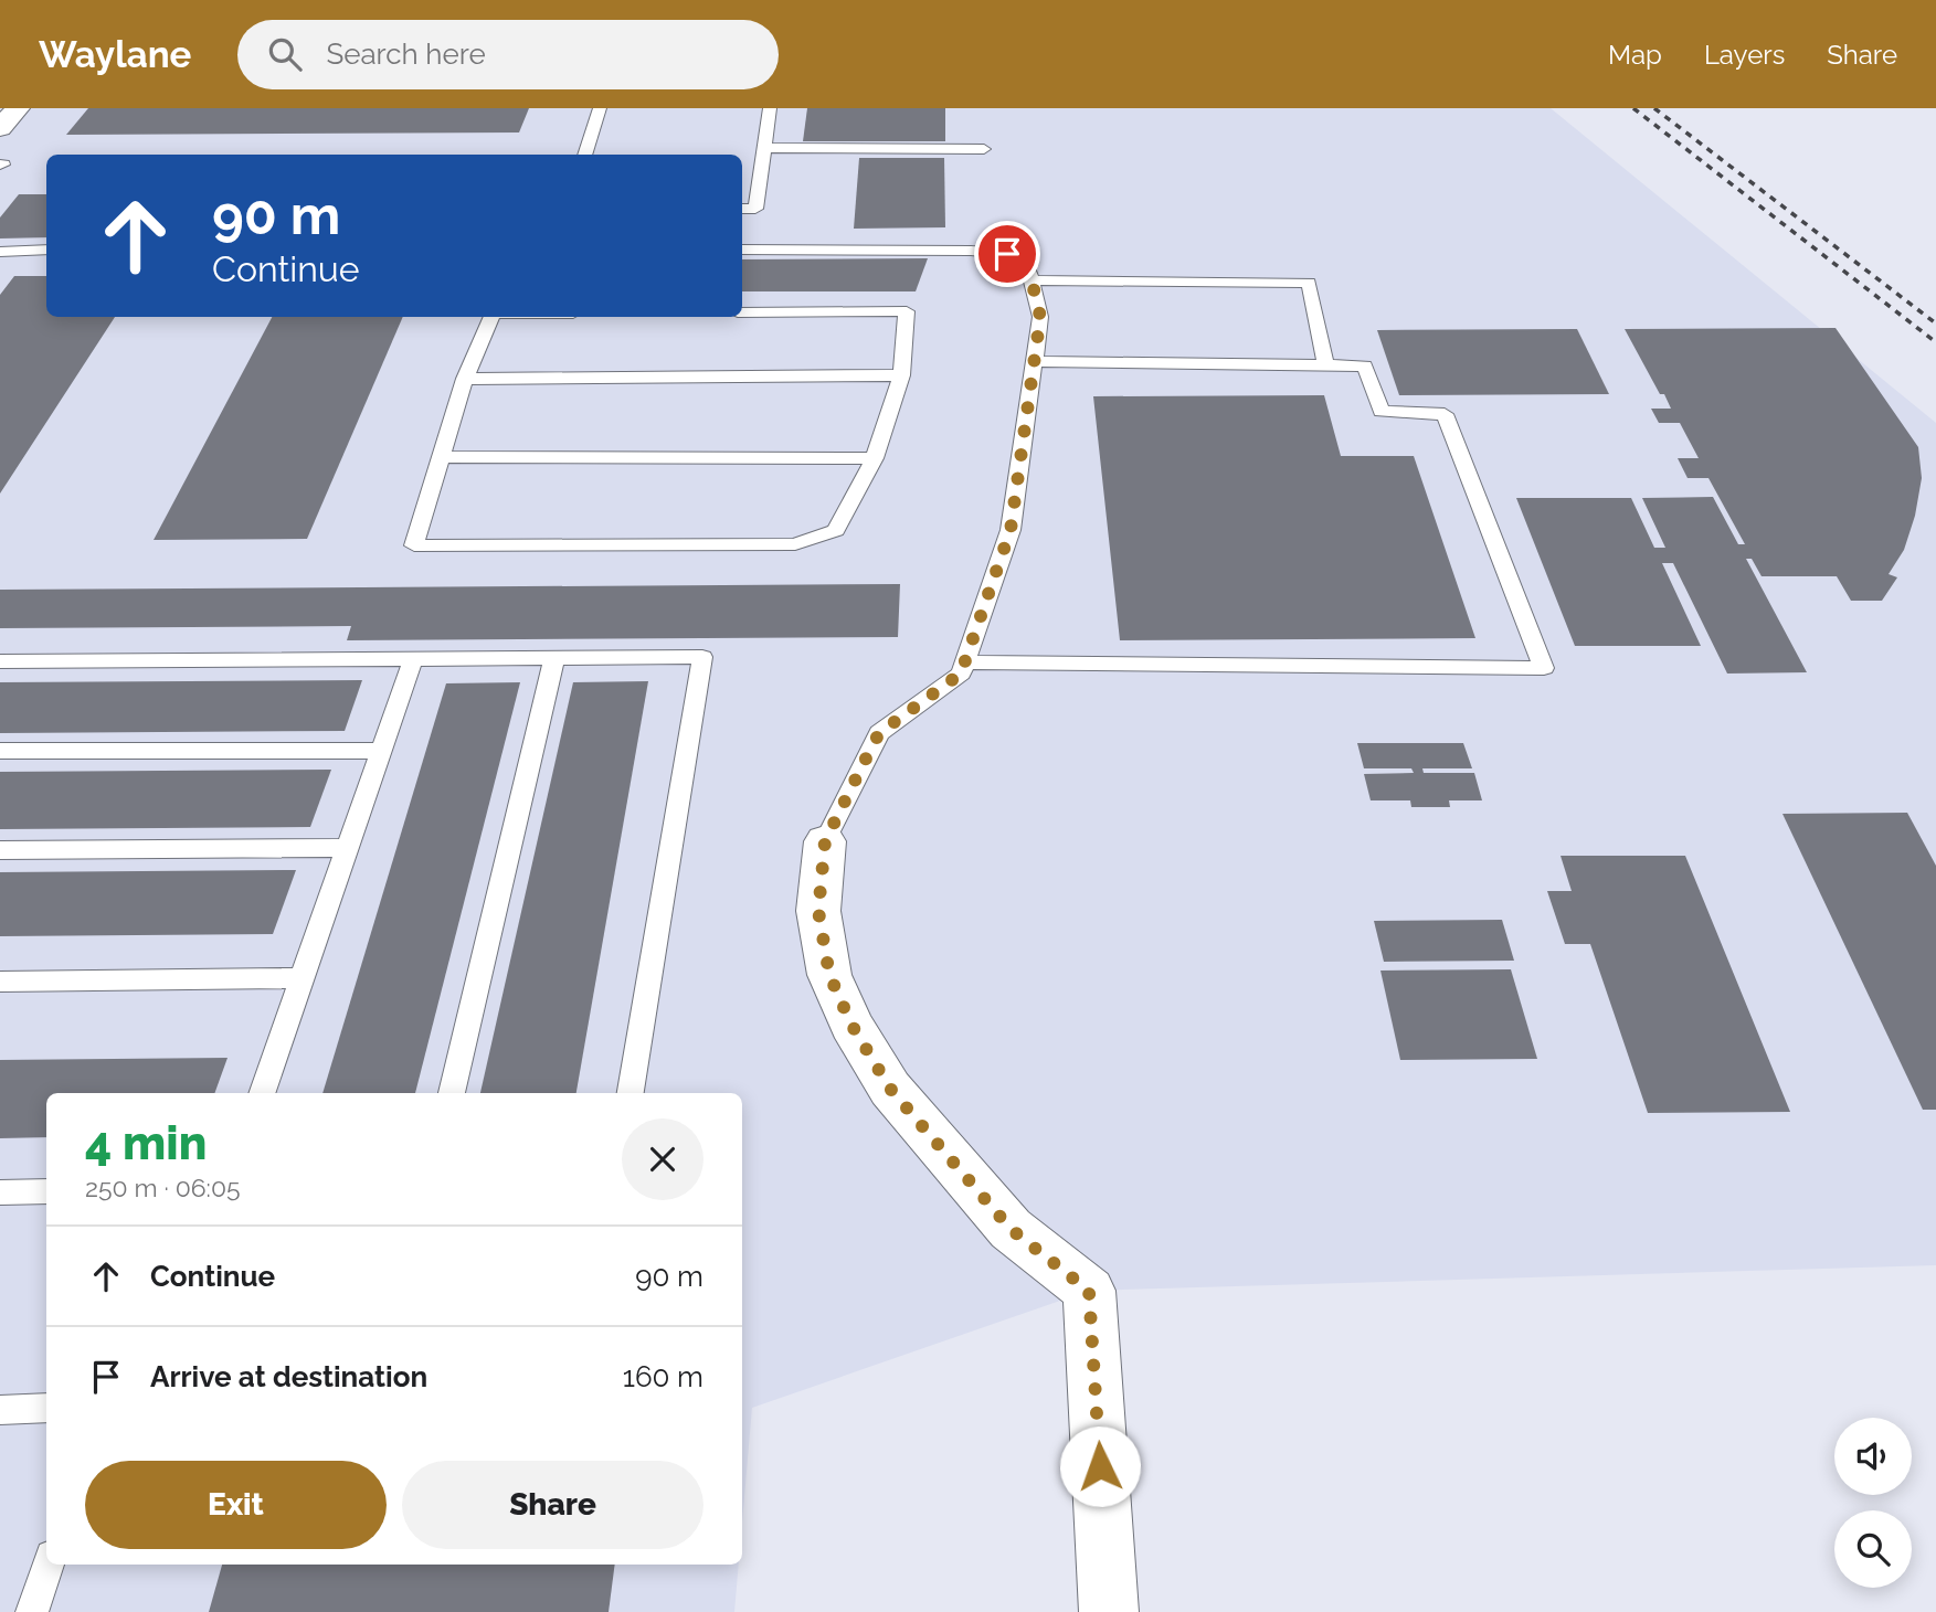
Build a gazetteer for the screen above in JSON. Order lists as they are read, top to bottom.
{
  "page": {
    "header": "Waylane",
    "search": "Search here",
    "nav": ["Map", "Layers", "Share"],
    "turn": ["90 m", "Continue"],
    "heading": ["4 min", "250 m · 06:05"],
    "list": [
      {
        "name": "Continue",
        "value": "90 m"
      },
      {
        "name": "Arrive at destination",
        "value": "160 m"
      }
    ],
    "buttons": ["Exit", "Share"]
  }
}
